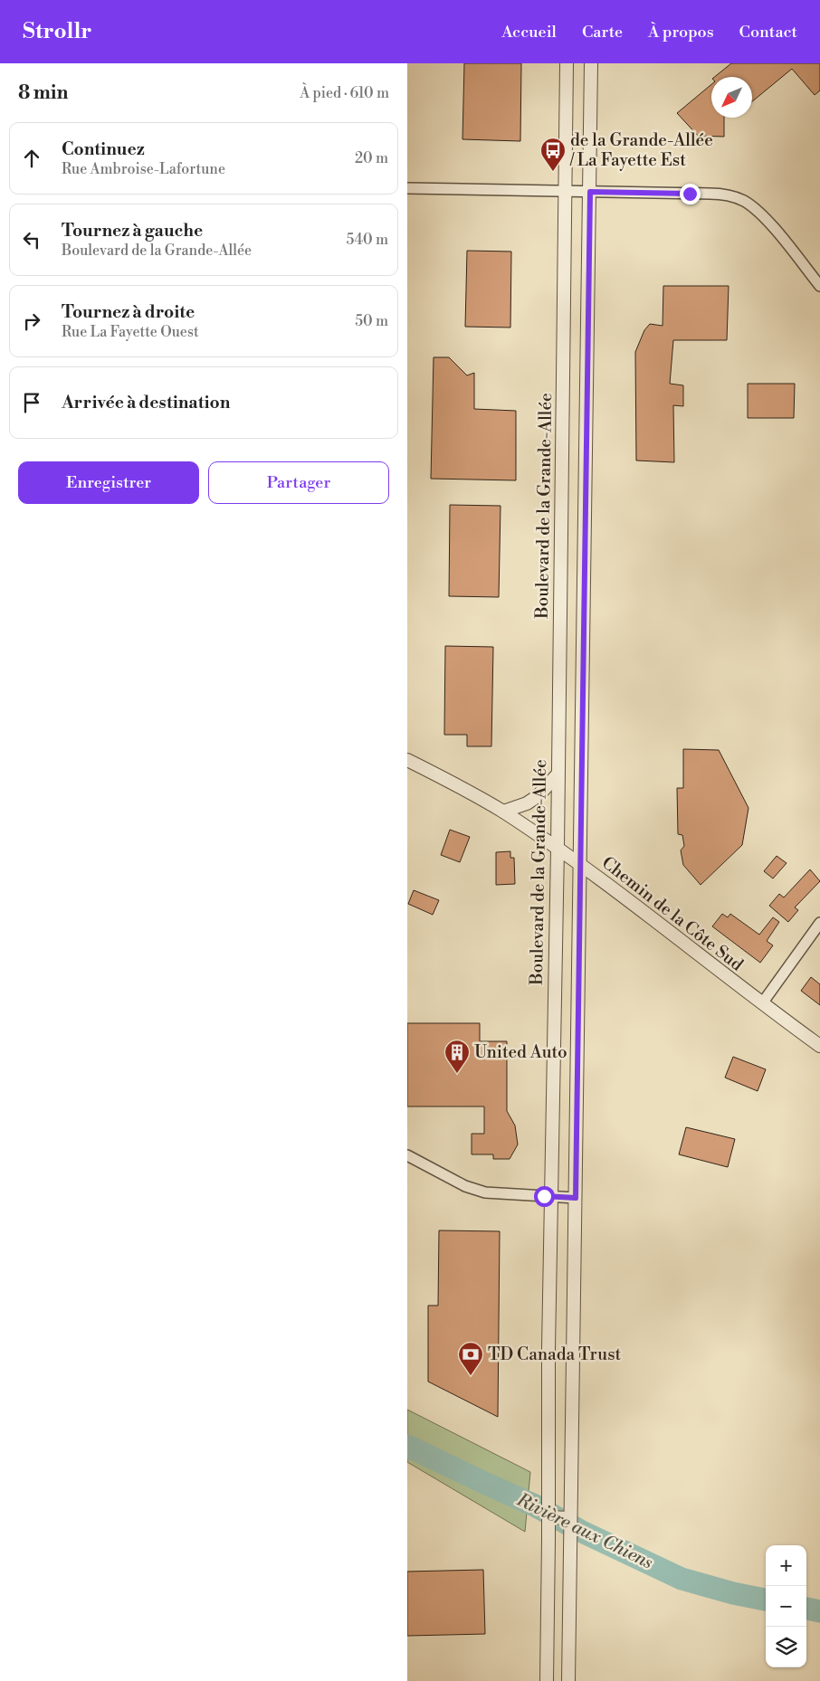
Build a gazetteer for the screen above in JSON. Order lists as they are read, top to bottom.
{
  "streets": {
    "street": ["Boulevard de la Grande-Allée", "Chemin de la Côte Sud"]
  },
  "crossings": [
    ["Boulevard de la Grande-Allée", "Chemin de la Côte Sud"]
  ],
  "water": ["Rivière aux Chiens"],
  "places": {
    "bus stop": ["de la Grande-Allée / La Fayette Est"],
    "building": ["United Auto"],
    "bank": ["TD Canada Trust"]
  },
  "north": "bottom left",
  "page": {
    "header": "Strollr",
    "nav": [
      "Accueil",
      "Carte",
      "À propos",
      "Contact"
    ],
    "heading": ["8 min", "À pied · 610 m"],
    "list": [
      ["Continuez", "Rue Ambroise-Lafortune", "20 m"],
      ["Tournez à gauche", "Boulevard de la Grande-Allée", "540 m"],
      ["Tournez à droite", "Rue La Fayette Ouest", "50 m"],
      "Arrivée à destination"
    ],
    "buttons": ["Enregistrer", "Partager"],
    "map_buttons": ["+", "−"]
  }
}
